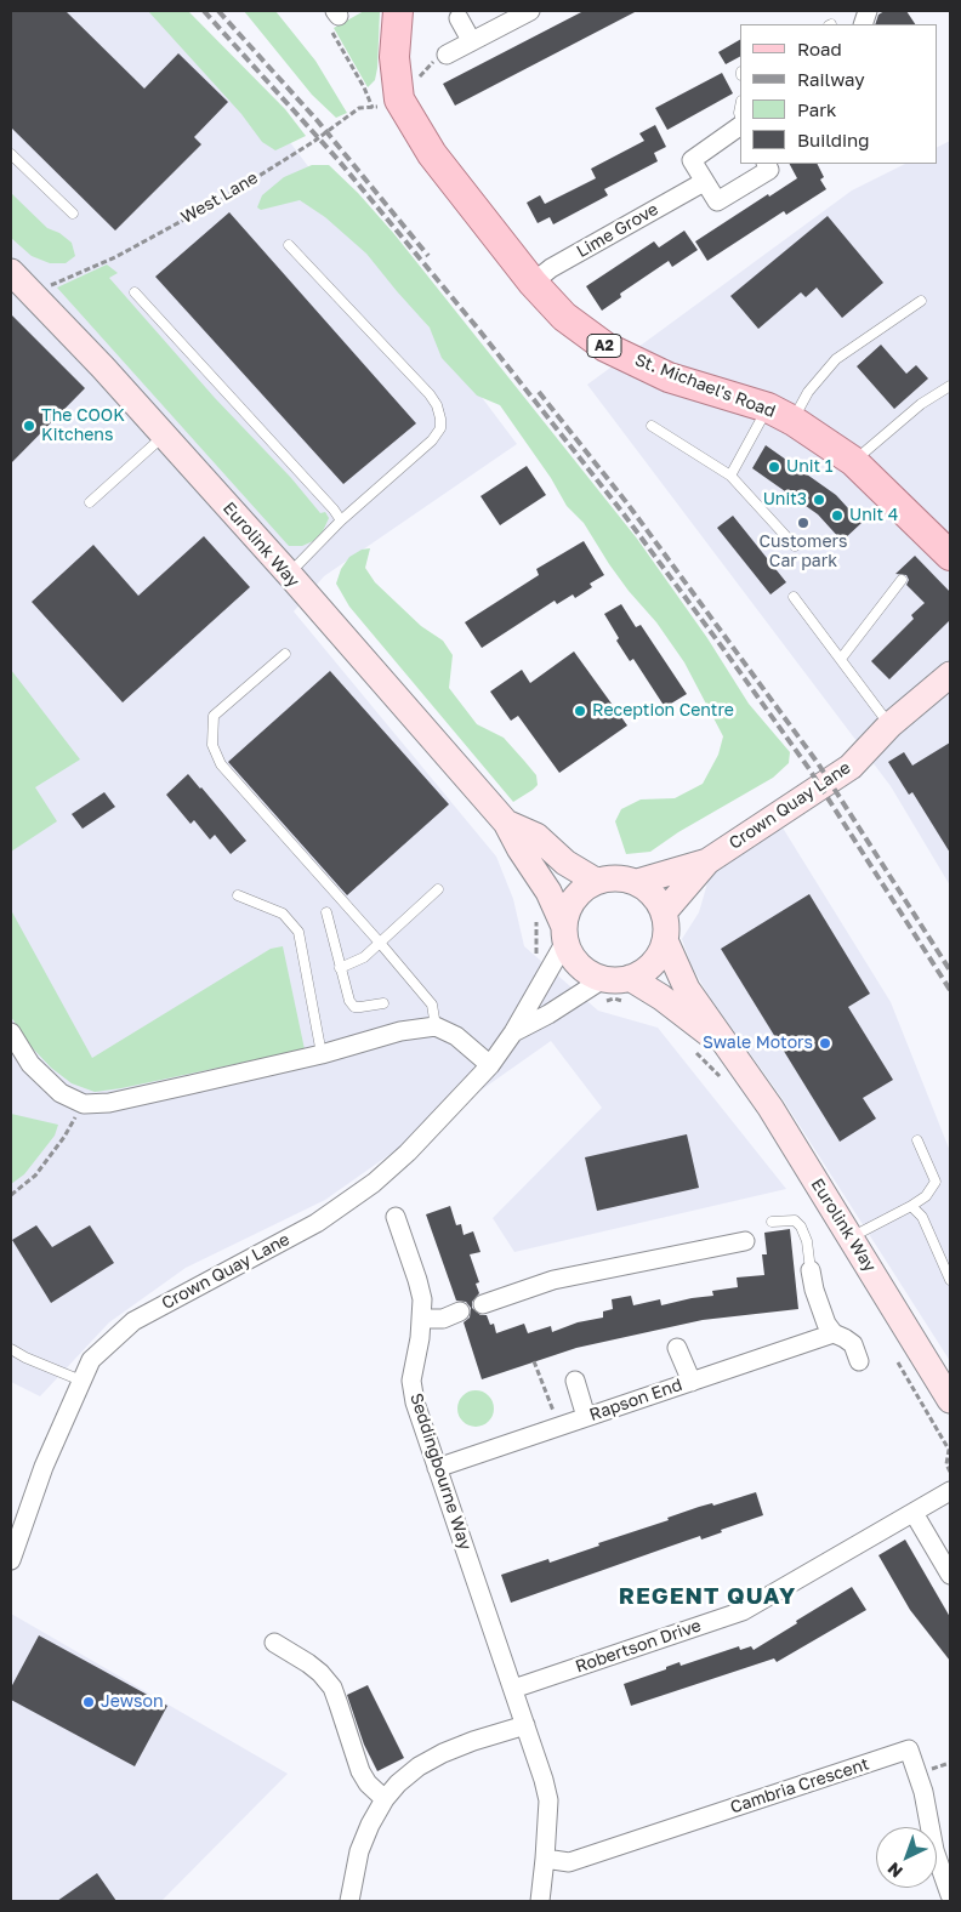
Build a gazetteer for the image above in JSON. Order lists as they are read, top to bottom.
{
  "streets": {
    "main road": [
      "A2",
      "St. Michael's Road",
      "Eurolink Way",
      "Crown Quay Lane"
    ],
    "street": [
      "Lime Grove",
      "Rapson End",
      "Seddingbourne Way",
      "Robertson Drive",
      "Cambria Crescent"
    ],
    "path": ["West Lane"]
  },
  "crossings": [
    ["Lime Grove", "St. Michael's Road"],
    ["Eurolink Way", "Crown Quay Lane"],
    ["Rapson End", "Seddingbourne Way"],
    ["Seddingbourne Way", "Robertson Drive"]
  ],
  "districts": ["REGENT QUAY"],
  "places": [
    "The COOK Kitchens",
    "Unit 1",
    "Unit3",
    "Unit 4",
    "Customers Car park",
    "Reception Centre",
    "Swale Motors",
    "Jewson"
  ],
  "legend": [
    "Road",
    "Railway",
    "Park",
    "Building"
  ],
  "north": "bottom left"
}
